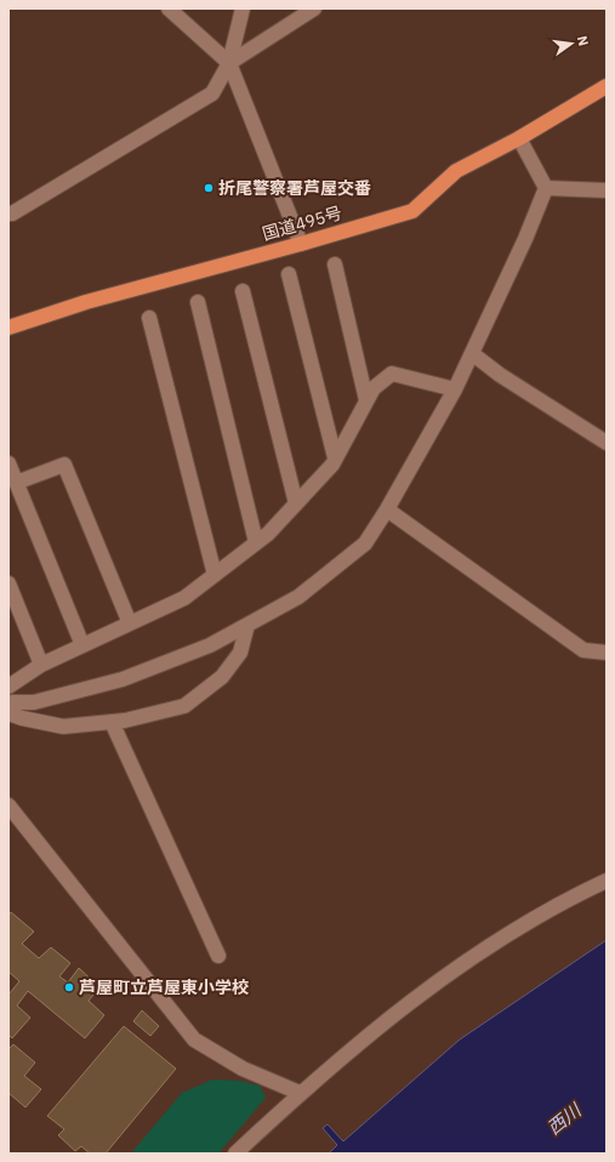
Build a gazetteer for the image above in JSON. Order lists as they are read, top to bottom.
{
  "streets": {
    "highway": ["国道495号"]
  },
  "water": ["西川"],
  "places": ["折尾警察署芦屋交番", "芦屋町立芦屋東小学校"],
  "north": "right"
}
